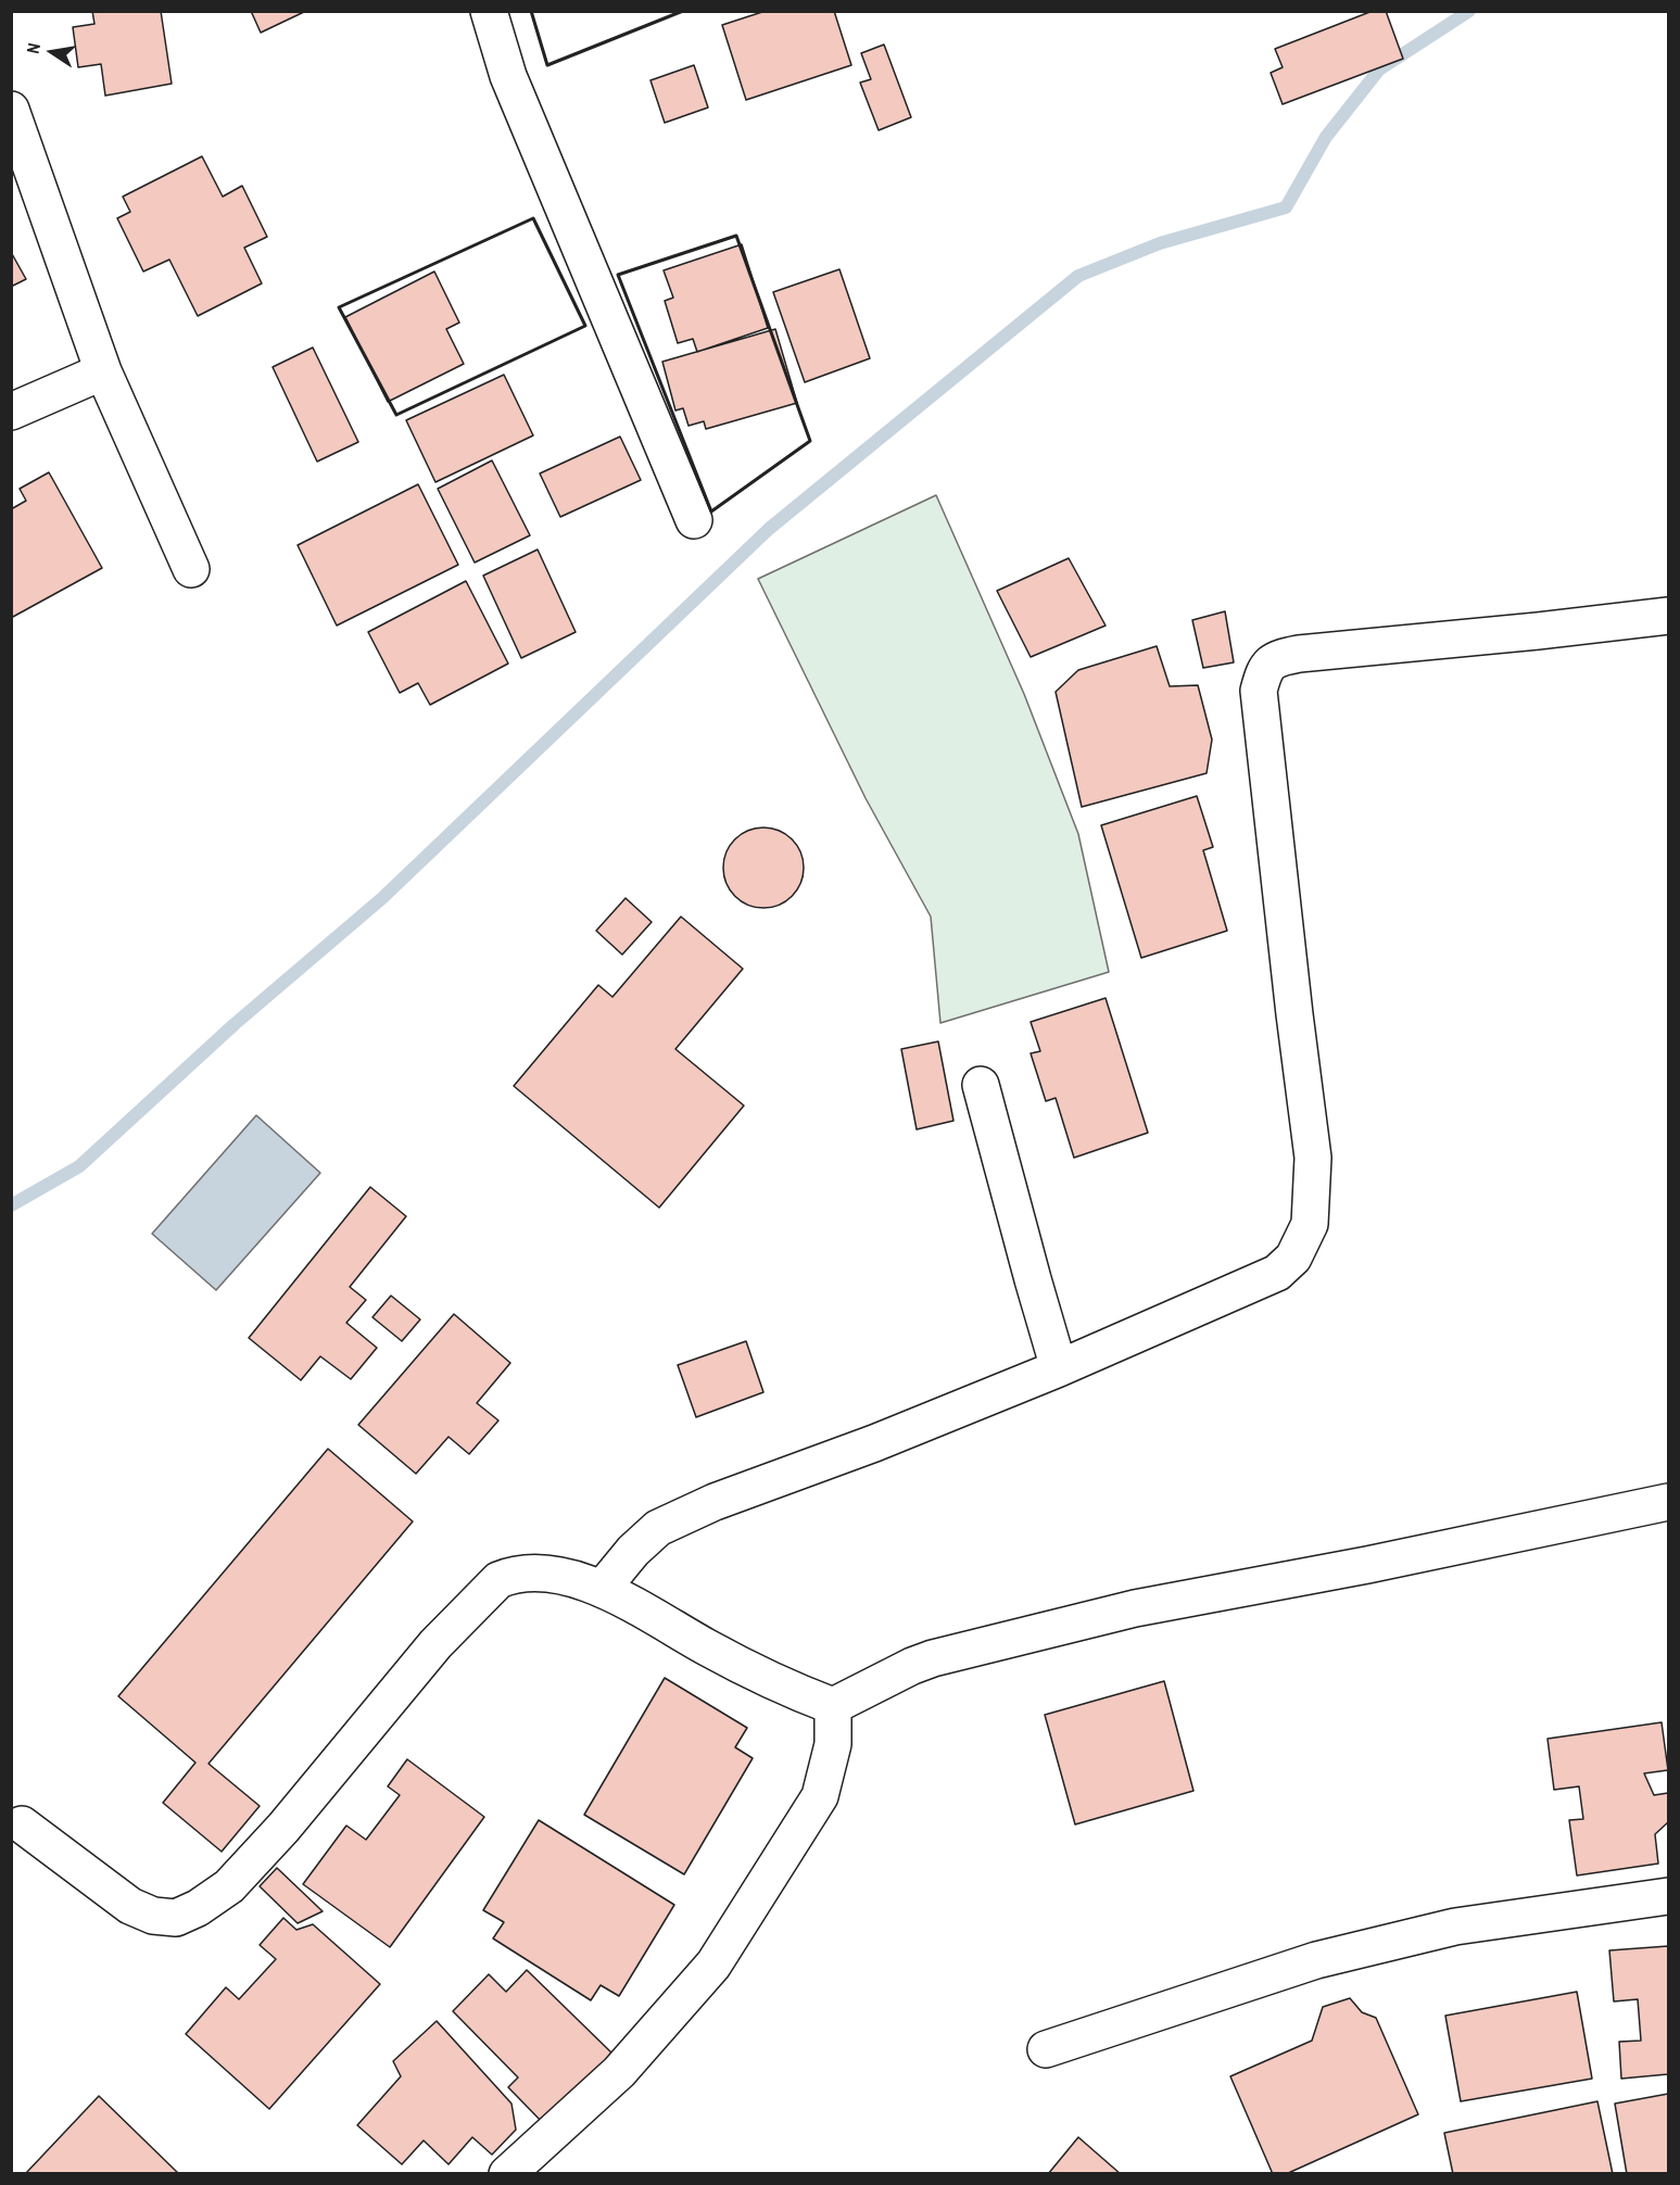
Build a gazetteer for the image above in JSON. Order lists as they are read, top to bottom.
{
  "north": "left"
}
